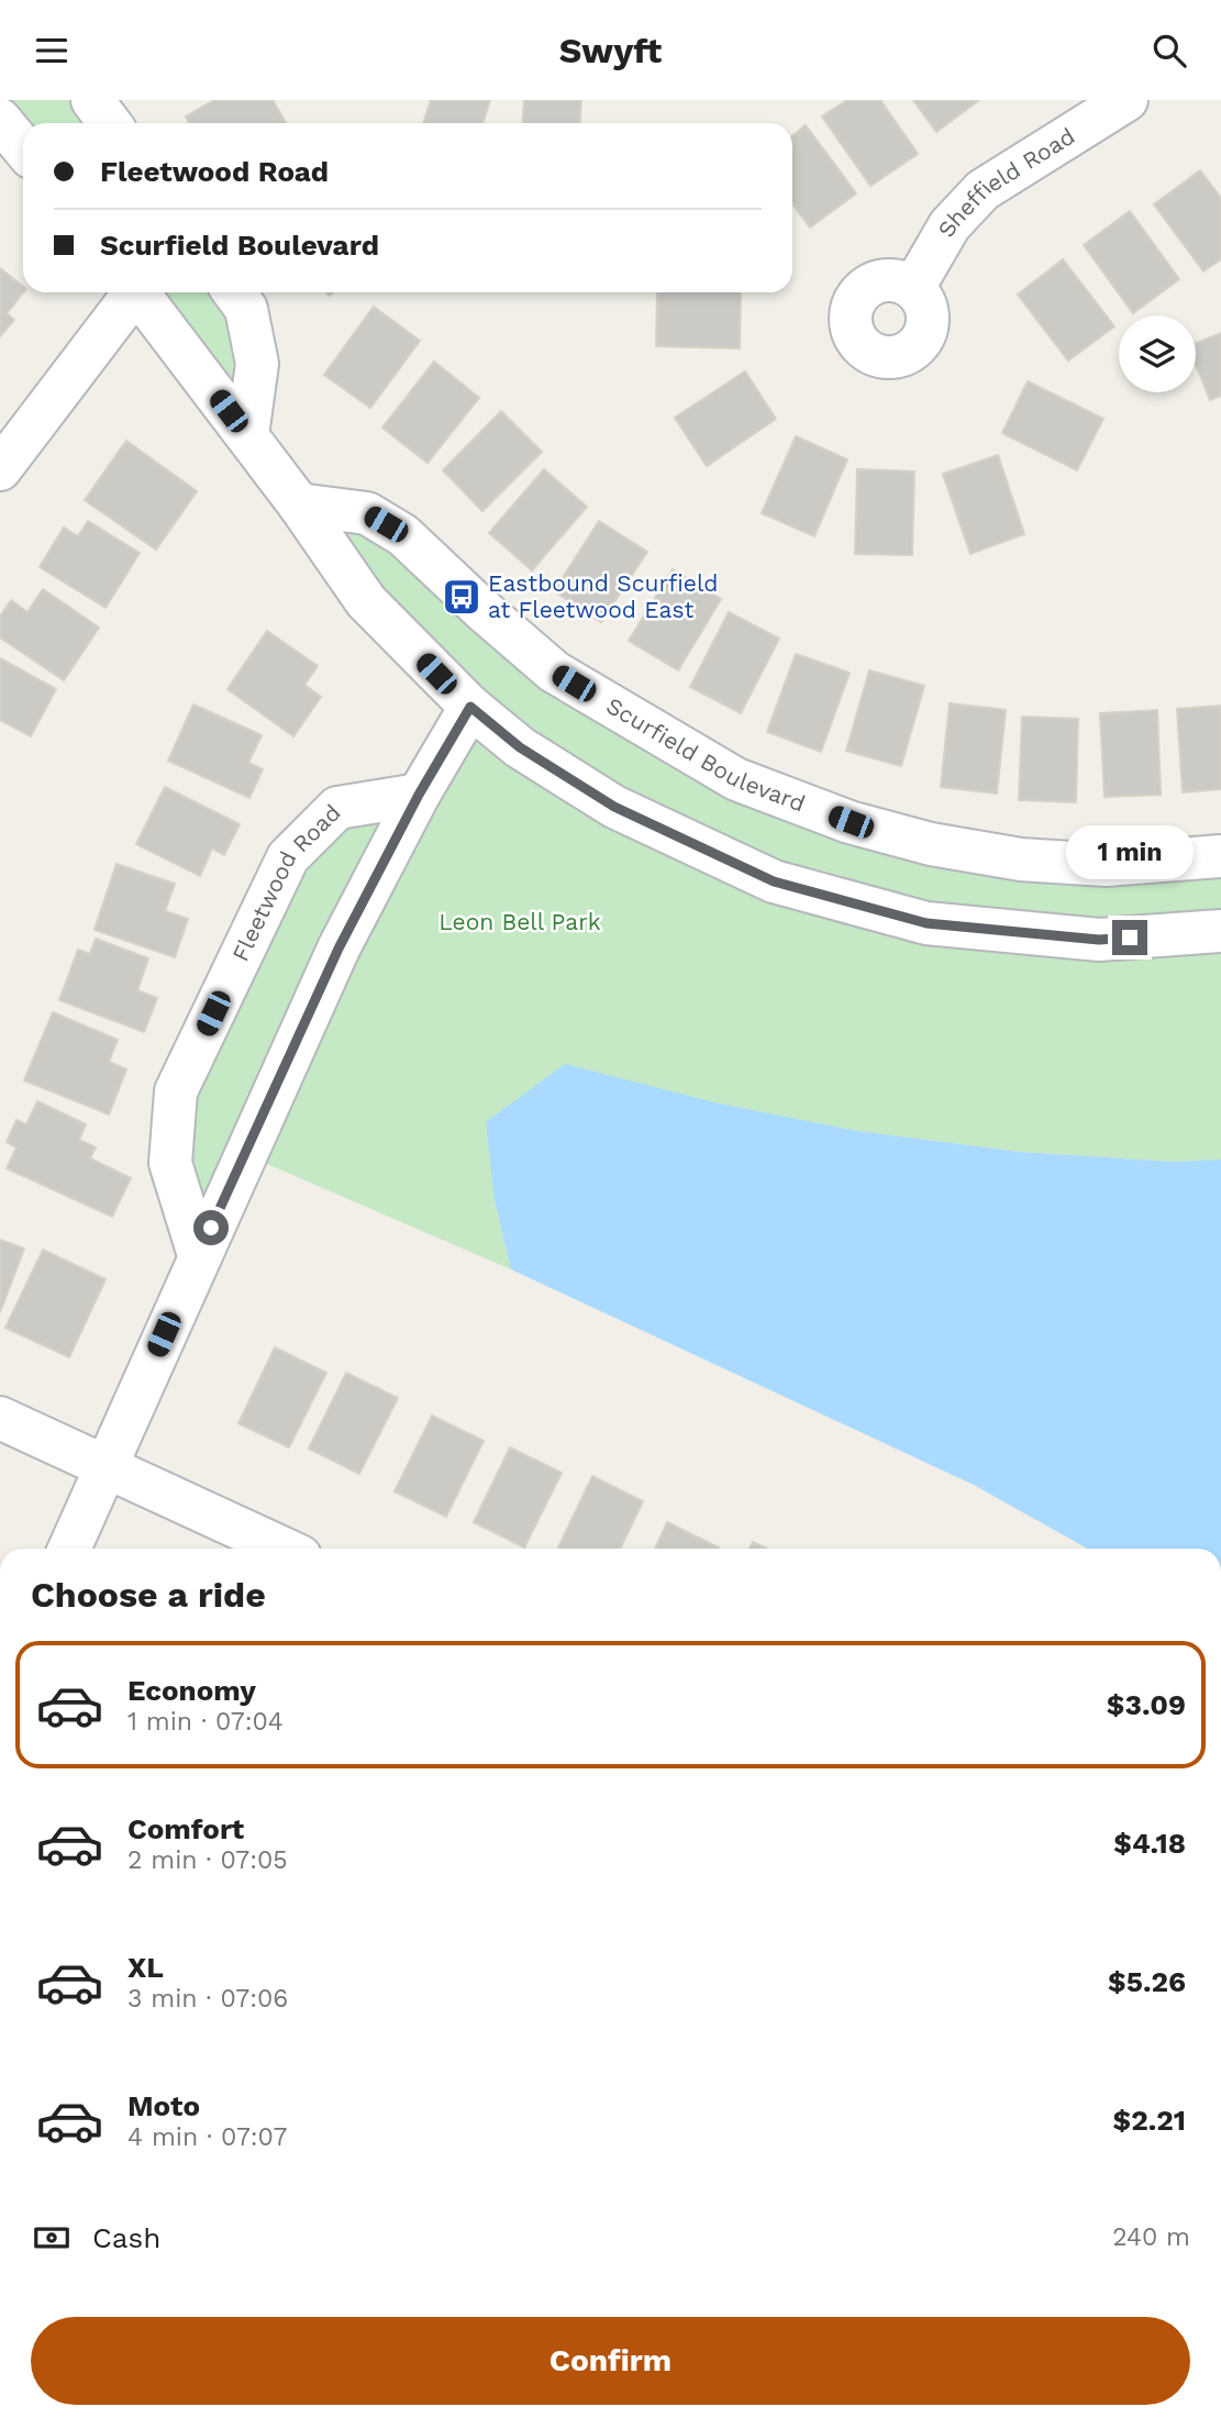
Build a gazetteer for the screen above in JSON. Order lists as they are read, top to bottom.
{
  "streets": {
    "street": ["Sheffield Road", "Scurfield Boulevard", "Fleetwood Road"]
  },
  "parks": ["Leon Bell Park"],
  "places": {
    "bus stop": ["Eastbound Scurfield at Fleetwood East"]
  },
  "page": {
    "header": "Swyft",
    "banner": ["Fleetwood Road", "Scurfield Boulevard"],
    "bubble": "1 min",
    "heading": "Choose a ride",
    "list": [
      {
        "name": "Economy",
        "note": "1 min · 07:04",
        "value": "$3.09"
      },
      {
        "name": "Comfort",
        "note": "2 min · 07:05",
        "value": "$4.18"
      },
      {
        "name": "XL",
        "note": "3 min · 07:06",
        "value": "$5.26"
      },
      {
        "name": "Moto",
        "note": "4 min · 07:07",
        "value": "$2.21"
      }
    ],
    "pay": ["Cash", "240 m"],
    "buttons": "Confirm"
  }
}
